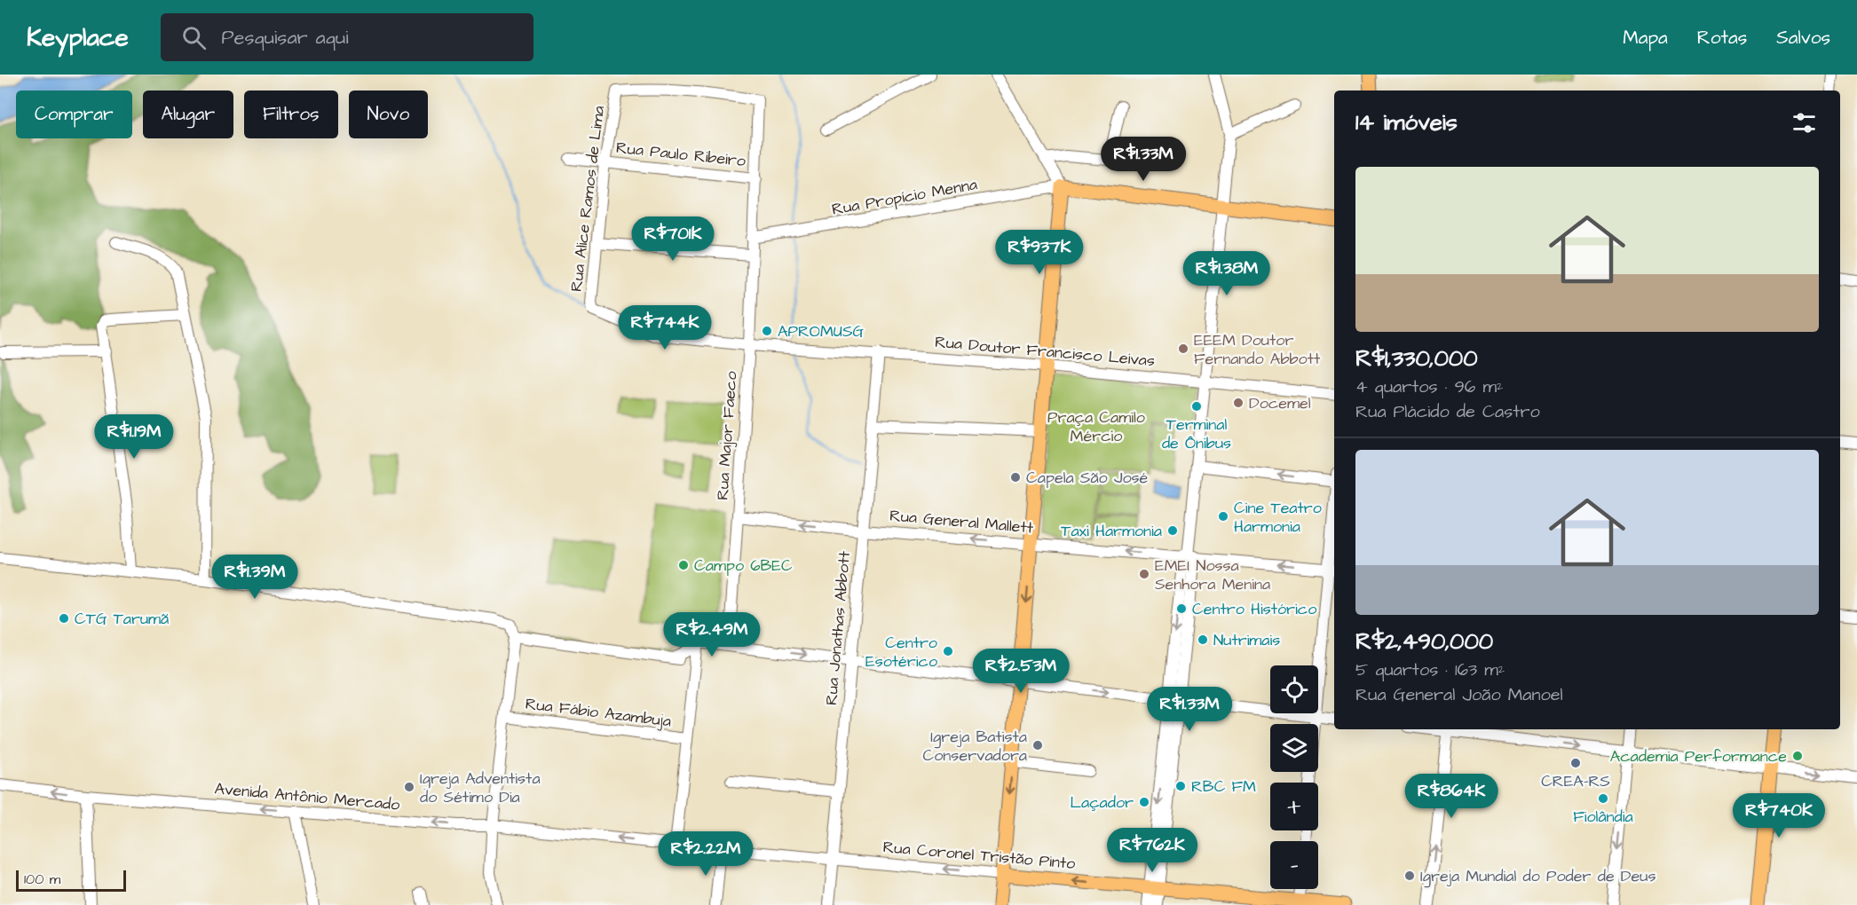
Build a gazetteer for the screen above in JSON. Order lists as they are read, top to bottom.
{
  "streets": {
    "main road": ["Rua Coronel Tristão Pinto"],
    "street": [
      "Rua Paulo Ribeiro",
      "Rua Propício Menna",
      "Rua Alice Ramos de Lima",
      "Rua Doutor Francisco Leivas",
      "Rua Major Faeco",
      "Rua General Mallett",
      "Rua Jonathas Abbott",
      "Rua Fábio Azambuja",
      "Avenida Antônio Mercado"
    ]
  },
  "crossings": [
    ["Rua Paulo Ribeiro", "Rua Alice Ramos de Lima"],
    ["Rua Paulo Ribeiro", "Rua Major Faeco"],
    ["Rua Propício Menna", "Rua Major Faeco"],
    ["Rua Alice Ramos de Lima", "Rua Doutor Francisco Leivas"],
    ["Rua Alice Ramos de Lima", "Rua Major Faeco"],
    ["Rua Doutor Francisco Leivas", "Rua Major Faeco"],
    ["Rua Doutor Francisco Leivas", "Rua Jonathas Abbott"],
    ["Rua Major Faeco", "Rua General Mallett"],
    ["Rua General Mallett", "Rua Jonathas Abbott"],
    ["Rua Jonathas Abbott", "Rua Coronel Tristão Pinto"],
    ["Avenida Antônio Mercado", "Rua Coronel Tristão Pinto"]
  ],
  "one_way": ["Rua General Mallett", "Avenida Antônio Mercado", "Rua Coronel Tristão Pinto"],
  "parks": ["Praça Camilo Mércio"],
  "places": [
    "APROMUSG",
    "EEEM Doutor Fernando Abbott",
    "Docemel",
    "Terminal de Ônibus",
    "Capela São José",
    "Cine Teatro Harmonia",
    "Taxi Harmonia",
    "Campo 6BEC",
    "EMEI Nossa Senhora Menina",
    "Centro Histórico",
    "CTG Tarumã",
    "Nutrimais",
    "Centro Esotérico",
    "Igreja Batista Conservadora",
    "Academia Performance",
    "CREA-RS",
    "RBC FM",
    "Igreja Adventista do Sétimo Dia",
    "Fiolândia",
    "Laçador",
    "Igreja Mundial do Poder de Deus"
  ],
  "scale_bar": "100 m",
  "page": {
    "header": "Keyplace",
    "search": "Pesquisar aqui",
    "nav": ["Mapa", "Rotas", "Salvos"],
    "chip": [
      "Comprar",
      "Alugar",
      "Filtros",
      "Novo"
    ],
    "heading": "14 imóveis",
    "price": [
      "R$1.33M",
      "R$701K",
      "R$937K",
      "R$1.38M",
      "R$744K",
      "R$1.19M",
      "R$1.39M",
      "R$2.49M",
      "R$2.53M",
      "R$1.33M",
      "R$864K",
      "R$740K",
      "R$762K",
      "R$2.22M"
    ],
    "list": [
      {
        "name": "R$1,330,000",
        "note": "4 quartos · 96 m² · Rua Plácido de Castro"
      },
      {
        "name": "R$2,490,000",
        "note": "5 quartos · 163 m² · Rua General João Manoel"
      }
    ],
    "map_buttons": ["+", "−"],
    "scale": "100 m"
  }
}
